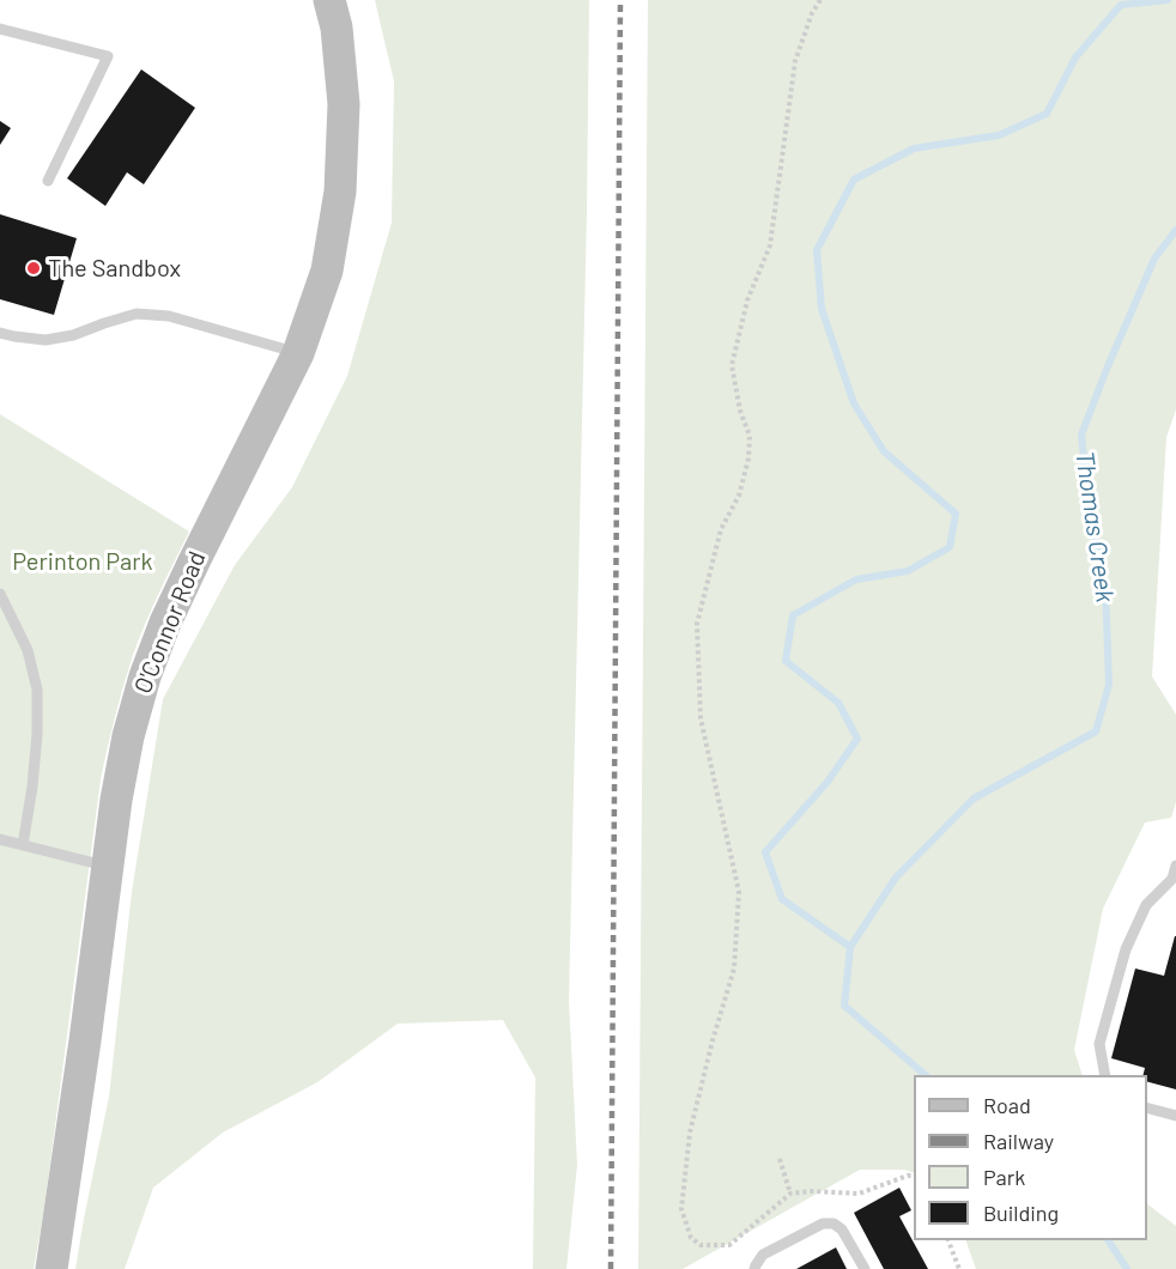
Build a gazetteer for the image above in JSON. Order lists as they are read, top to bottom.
{
  "streets": {
    "street": ["O'Connor Road"]
  },
  "water": ["Thomas Creek"],
  "parks": ["Perinton Park"],
  "places": ["The Sandbox"],
  "legend": [
    "Road",
    "Railway",
    "Park",
    "Building"
  ]
}
